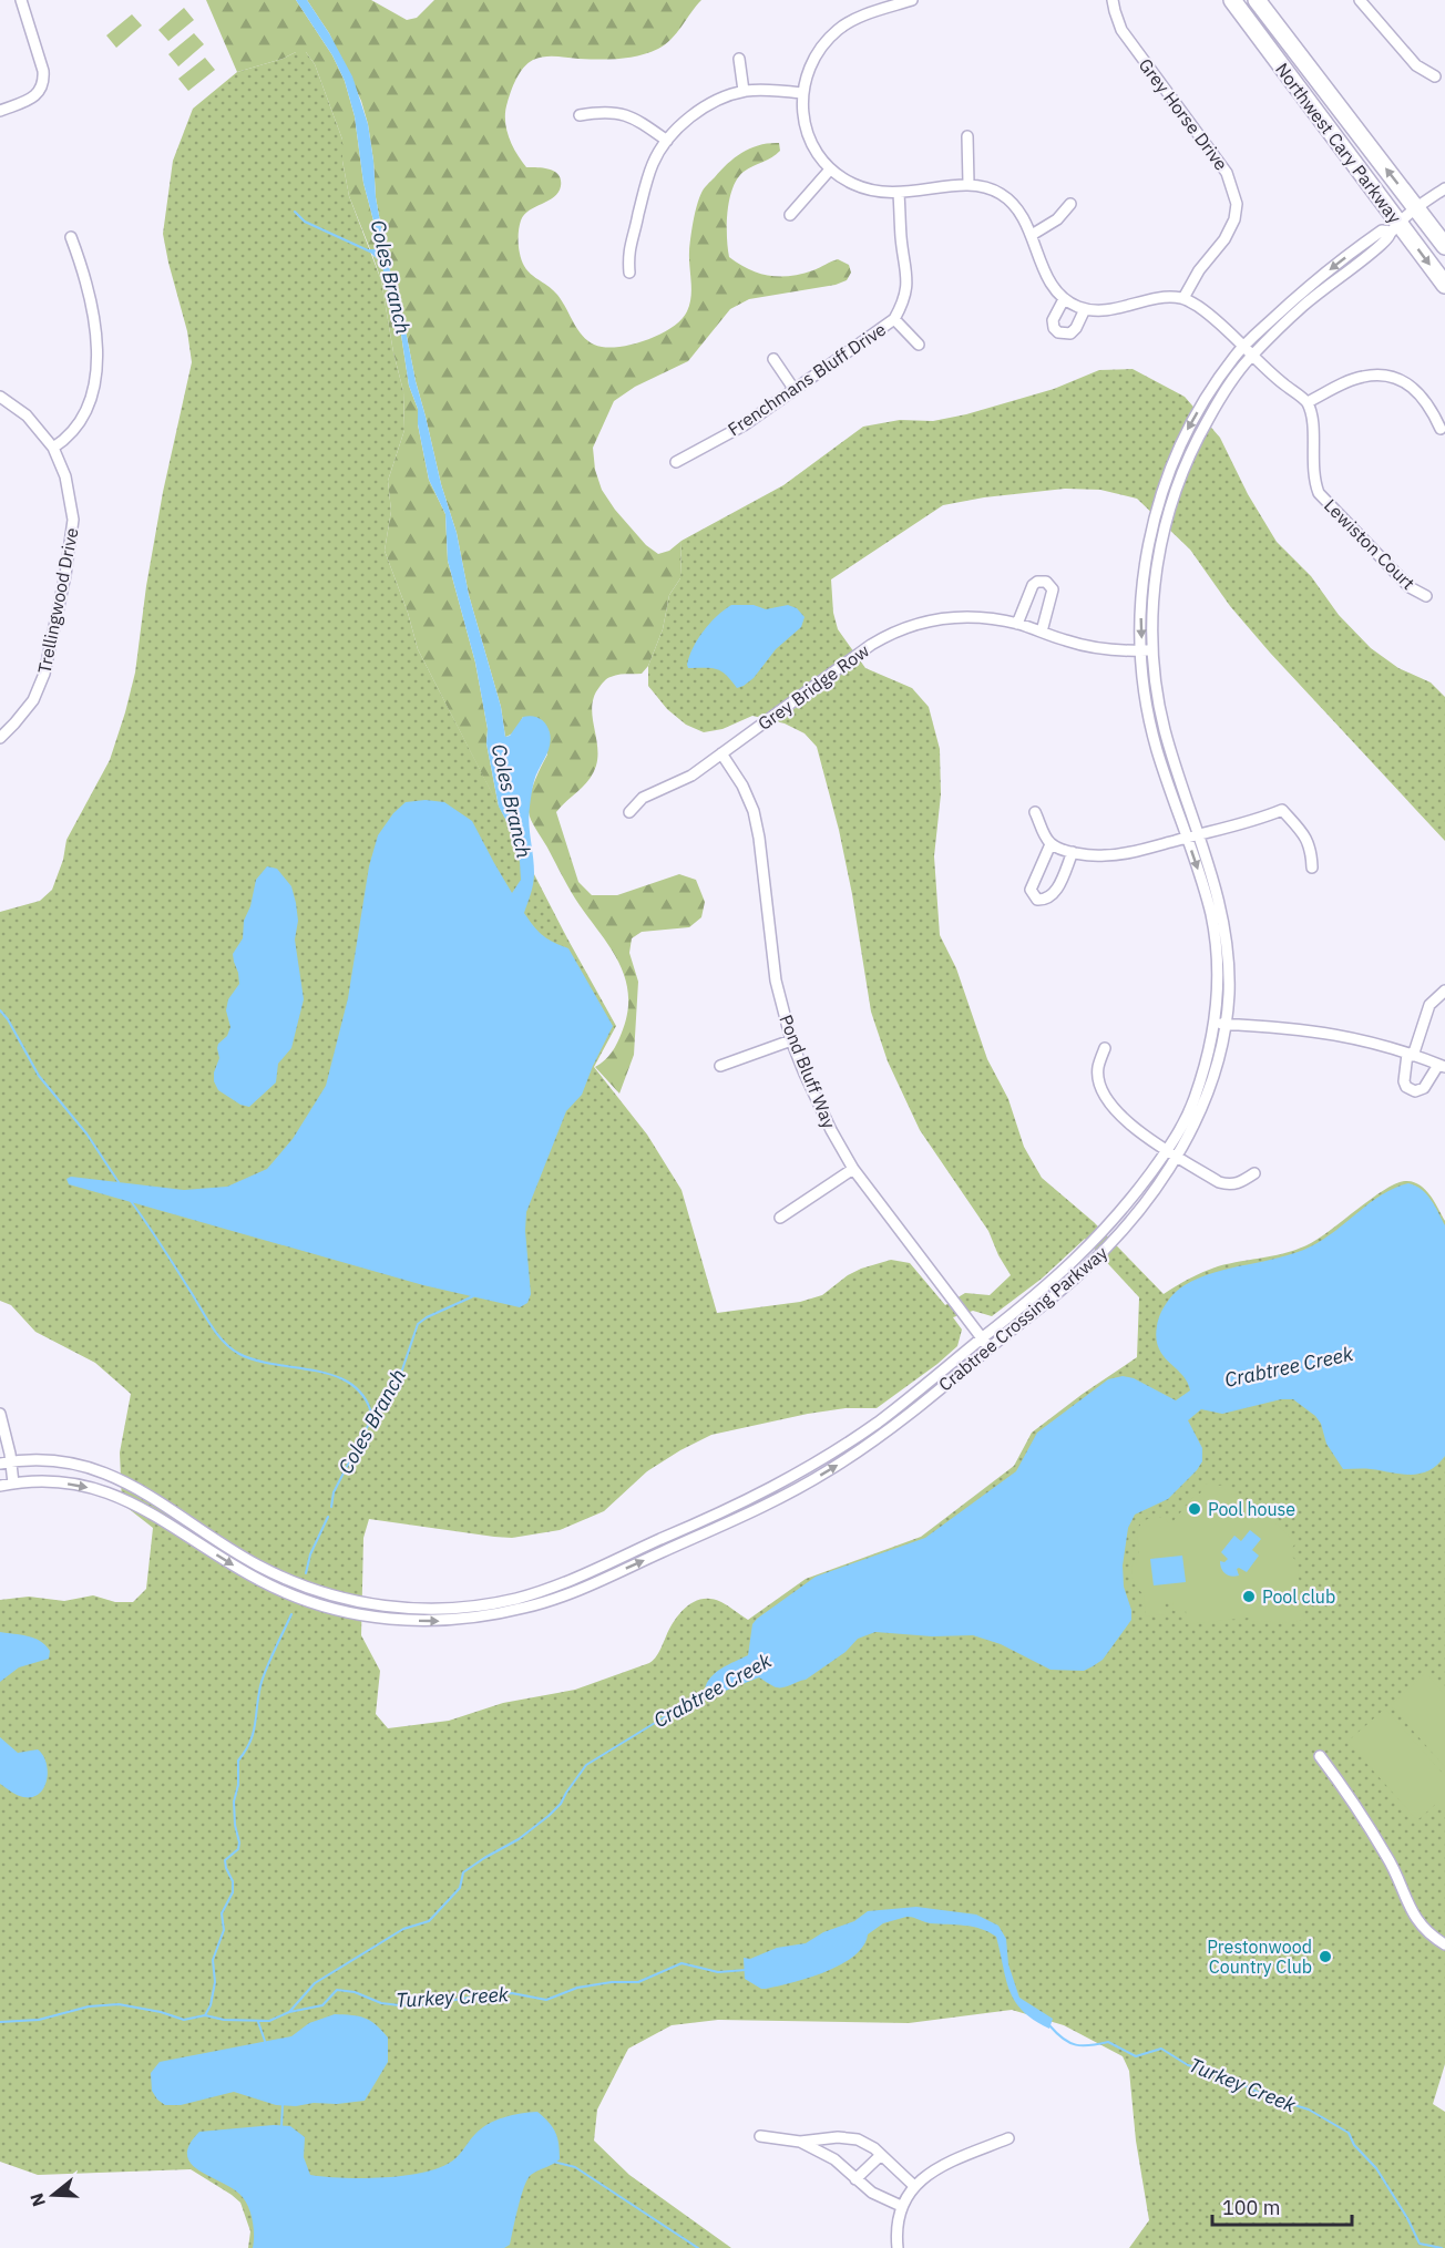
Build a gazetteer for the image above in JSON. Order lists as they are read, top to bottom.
{
  "streets": {
    "main road": ["Northwest Cary Parkway"],
    "street": [
      "Grey Horse Drive",
      "Frenchmans Bluff Drive",
      "Lewiston Court",
      "Trellingwood Drive",
      "Grey Bridge Row",
      "Pond Bluff Way",
      "Crabtree Crossing Parkway"
    ]
  },
  "crossings": [
    ["Northwest Cary Parkway", "Crabtree Crossing Parkway"],
    ["Grey Bridge Row", "Pond Bluff Way"],
    ["Grey Bridge Row", "Crabtree Crossing Parkway"],
    ["Pond Bluff Way", "Crabtree Crossing Parkway"]
  ],
  "water": ["Coles Branch", "Crabtree Creek", "Turkey Creek"],
  "places": ["Pool house", "Pool club", "Prestonwood Country Club"],
  "scale_bar": "100 m",
  "north": "left"
}
